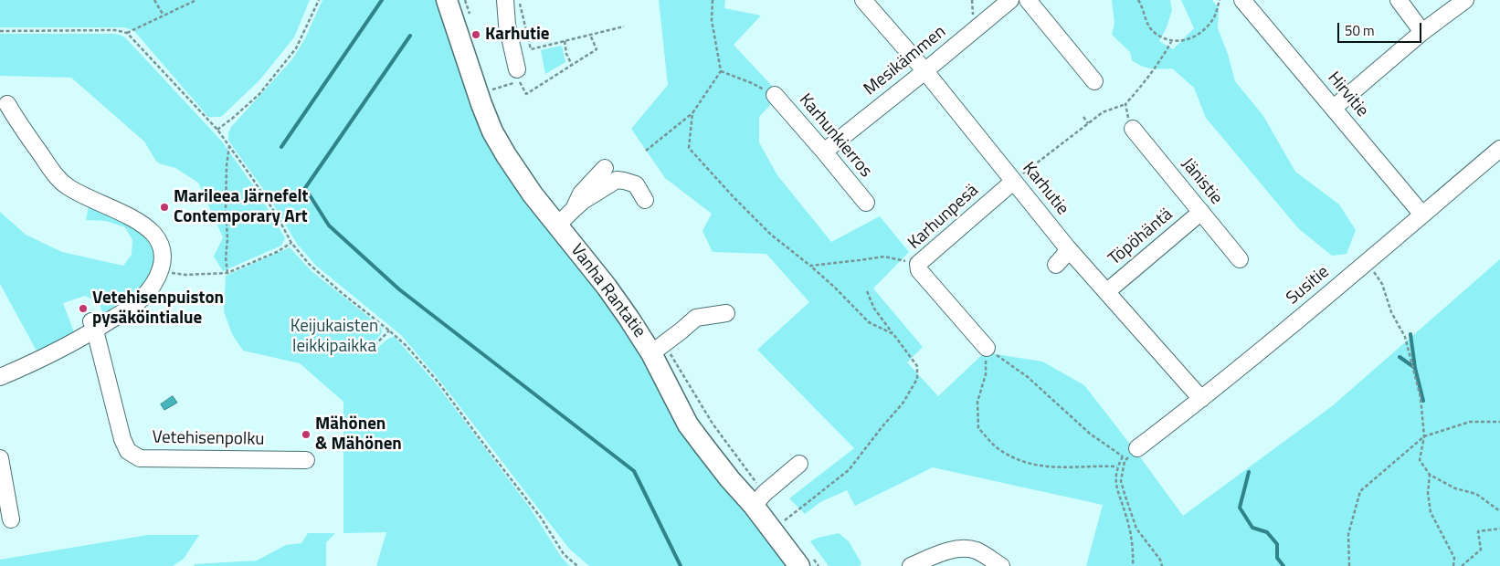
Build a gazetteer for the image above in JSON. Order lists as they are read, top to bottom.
{
  "streets": {
    "main road": ["Vanha Rantatie"],
    "street": [
      "Mesikämmen",
      "Hirvitie",
      "Karhunkierros",
      "Jänistie",
      "Karhutie",
      "Karhunpesä",
      "Töpöhäntä",
      "Susitie",
      "Vetehisenpolku"
    ]
  },
  "crossings": [
    ["Mesikämmen", "Karhunkierros"],
    ["Mesikämmen", "Karhutie"],
    ["Hirvitie", "Susitie"],
    ["Jänistie", "Töpöhäntä"],
    ["Karhutie", "Karhunpesä"],
    ["Karhutie", "Töpöhäntä"],
    ["Karhutie", "Susitie"]
  ],
  "parks": ["Keijukaisten leikkipaikka"],
  "places": [
    "Karhutie",
    "Marileea Järnefelt Contemporary Art",
    "Vetehisenpuiston pysäköintialue",
    "Mähönen & Mähönen"
  ],
  "scale_bar": "50 m"
}
